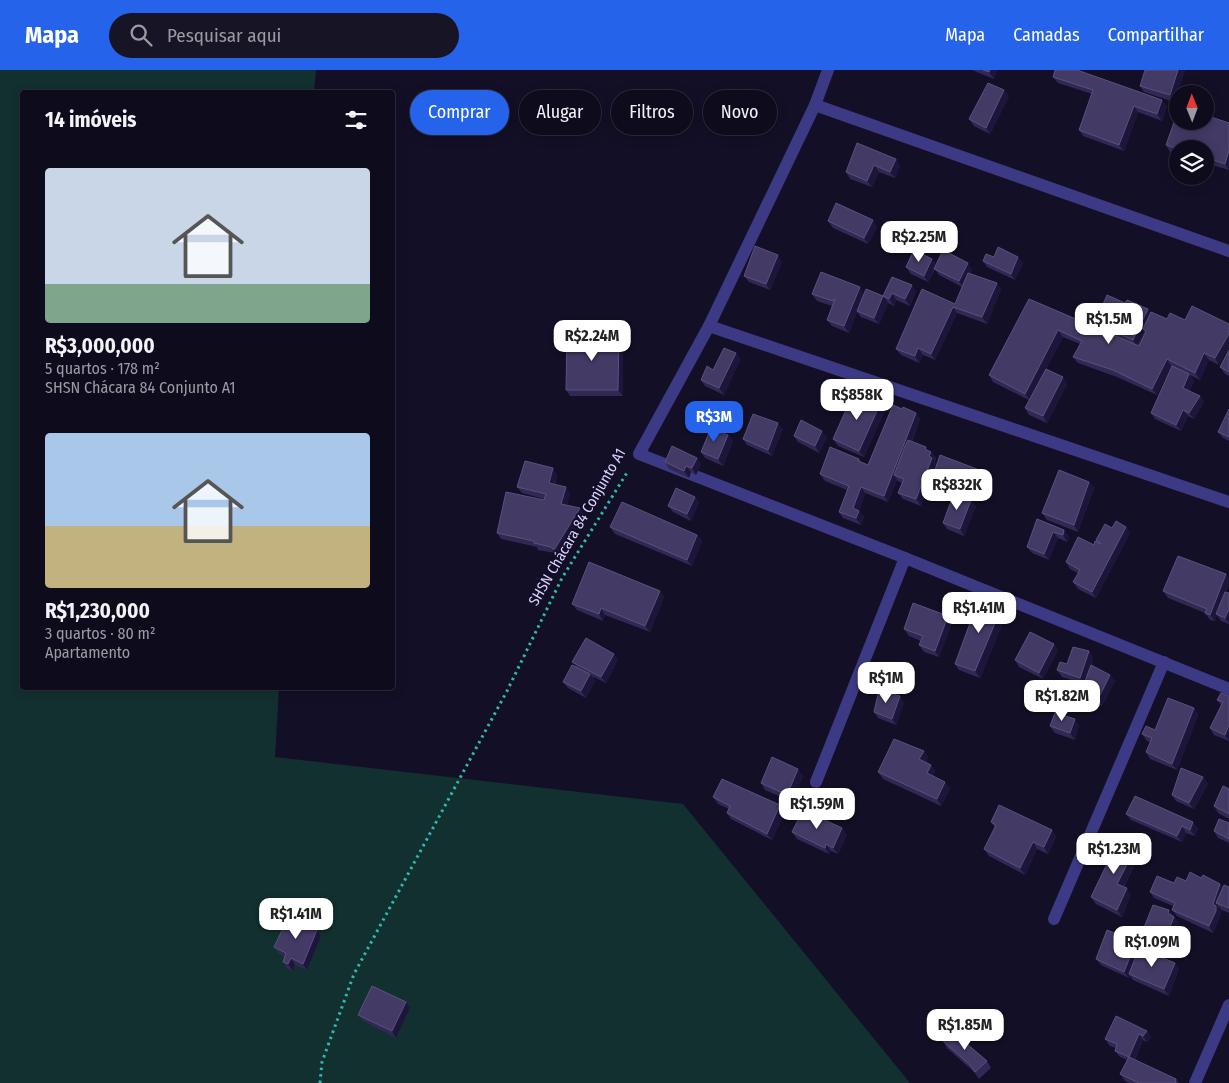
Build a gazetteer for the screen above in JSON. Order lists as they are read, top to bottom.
{
  "streets": {
    "street": ["SHSN Chácara 84 Conjunto A1"]
  },
  "north": "top",
  "page": {
    "header": "Mapa",
    "search": "Pesquisar aqui",
    "nav": ["Mapa", "Camadas", "Compartilhar"],
    "chip": [
      "Comprar",
      "Alugar",
      "Filtros",
      "Novo"
    ],
    "heading": "14 imóveis",
    "list": [
      {
        "name": "R$3,000,000",
        "note": "5 quartos · 178 m² · SHSN Chácara 84 Conjunto A1"
      },
      {
        "name": "R$1,230,000",
        "note": "3 quartos · 80 m² · Apartamento"
      }
    ],
    "price": [
      "R$2.25M",
      "R$1.5M",
      "R$2.24M",
      "R$858K",
      "R$3M",
      "R$832K",
      "R$1.41M",
      "R$1M",
      "R$1.82M",
      "R$1.59M",
      "R$1.23M",
      "R$1.41M",
      "R$1.09M",
      "R$1.85M"
    ]
  }
}
